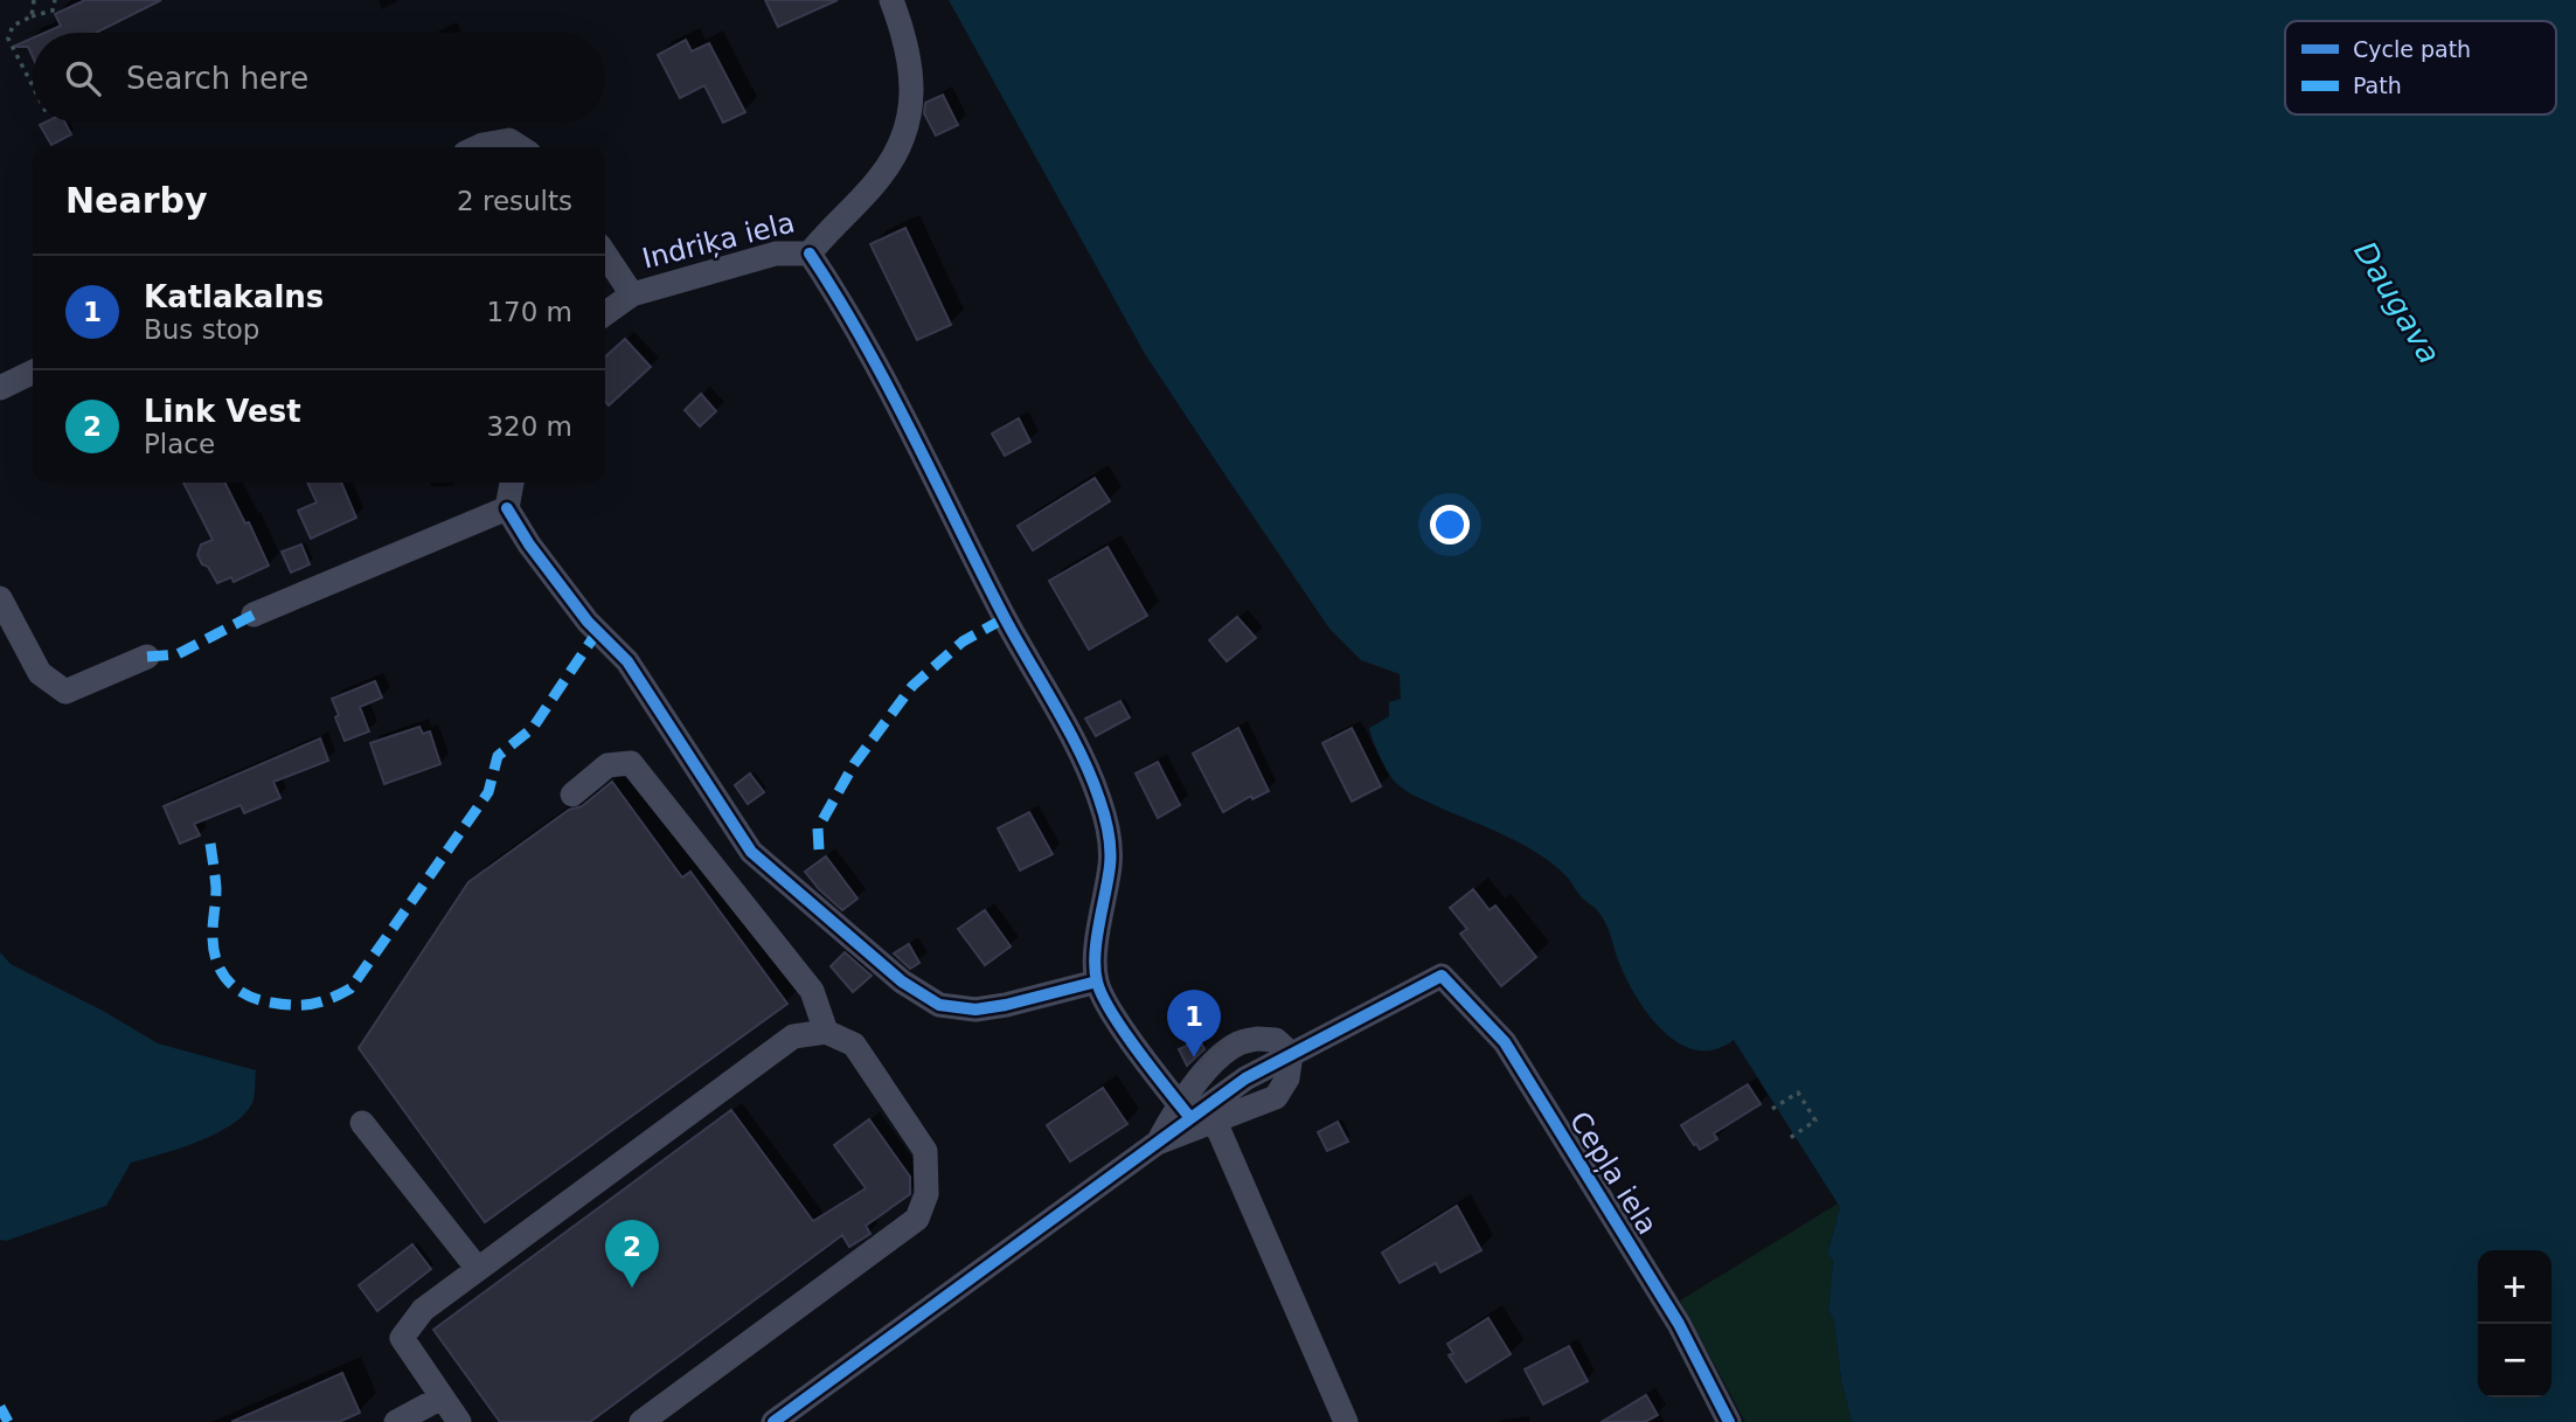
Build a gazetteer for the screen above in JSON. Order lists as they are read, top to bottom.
{
  "streets": {
    "street": ["Indriķa iela", "Cepļa iela"]
  },
  "water": ["Daugava"],
  "legend": ["Cycle path", "Path"],
  "page": {
    "search": "Search here",
    "heading": ["Nearby", "2 results"],
    "list": [
      {
        "mark": "1",
        "name": "Katlakalns",
        "note": "Bus stop",
        "value": "170 m"
      },
      {
        "mark": "2",
        "name": "Link Vest",
        "note": "Place",
        "value": "320 m"
      }
    ],
    "pins": ["1", "2"],
    "map_buttons": ["+", "−"]
  }
}
